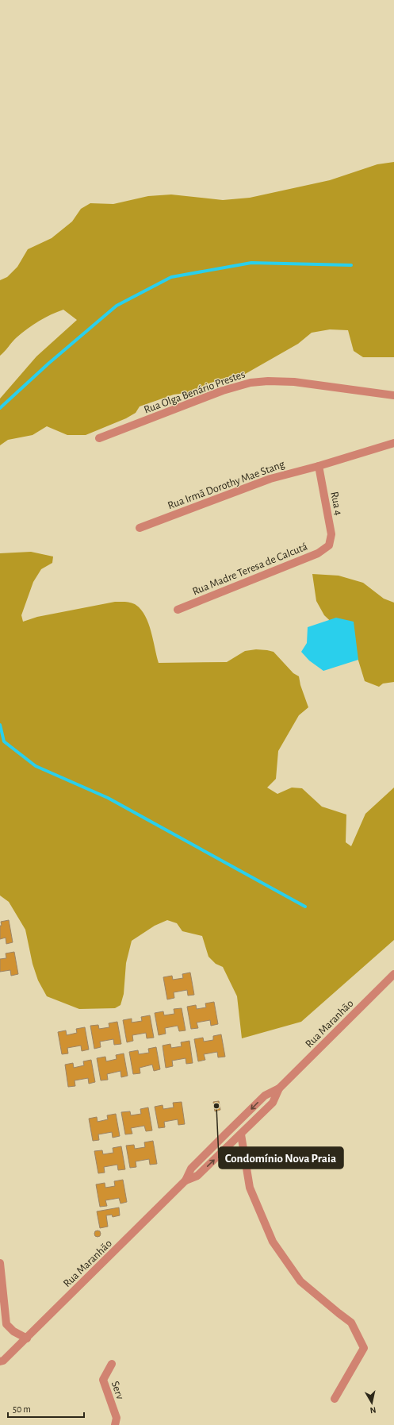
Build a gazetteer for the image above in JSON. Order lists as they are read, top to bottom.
{
  "streets": {
    "street": [
      "Rua Olga Benário Prestes",
      "Rua Irmã Dorothy Mae Stang",
      "Rua 4",
      "Rua Madre Teresa de Calcutá",
      "Rua Maranhão",
      "Serv"
    ]
  },
  "crossings": [
    ["Rua Irmã Dorothy Mae Stang", "Rua 4"],
    ["Rua 4", "Rua Madre Teresa de Calcutá"]
  ],
  "places": ["Condomínio Nova Praia"],
  "scale_bar": "50 m",
  "north": "bottom"
}
